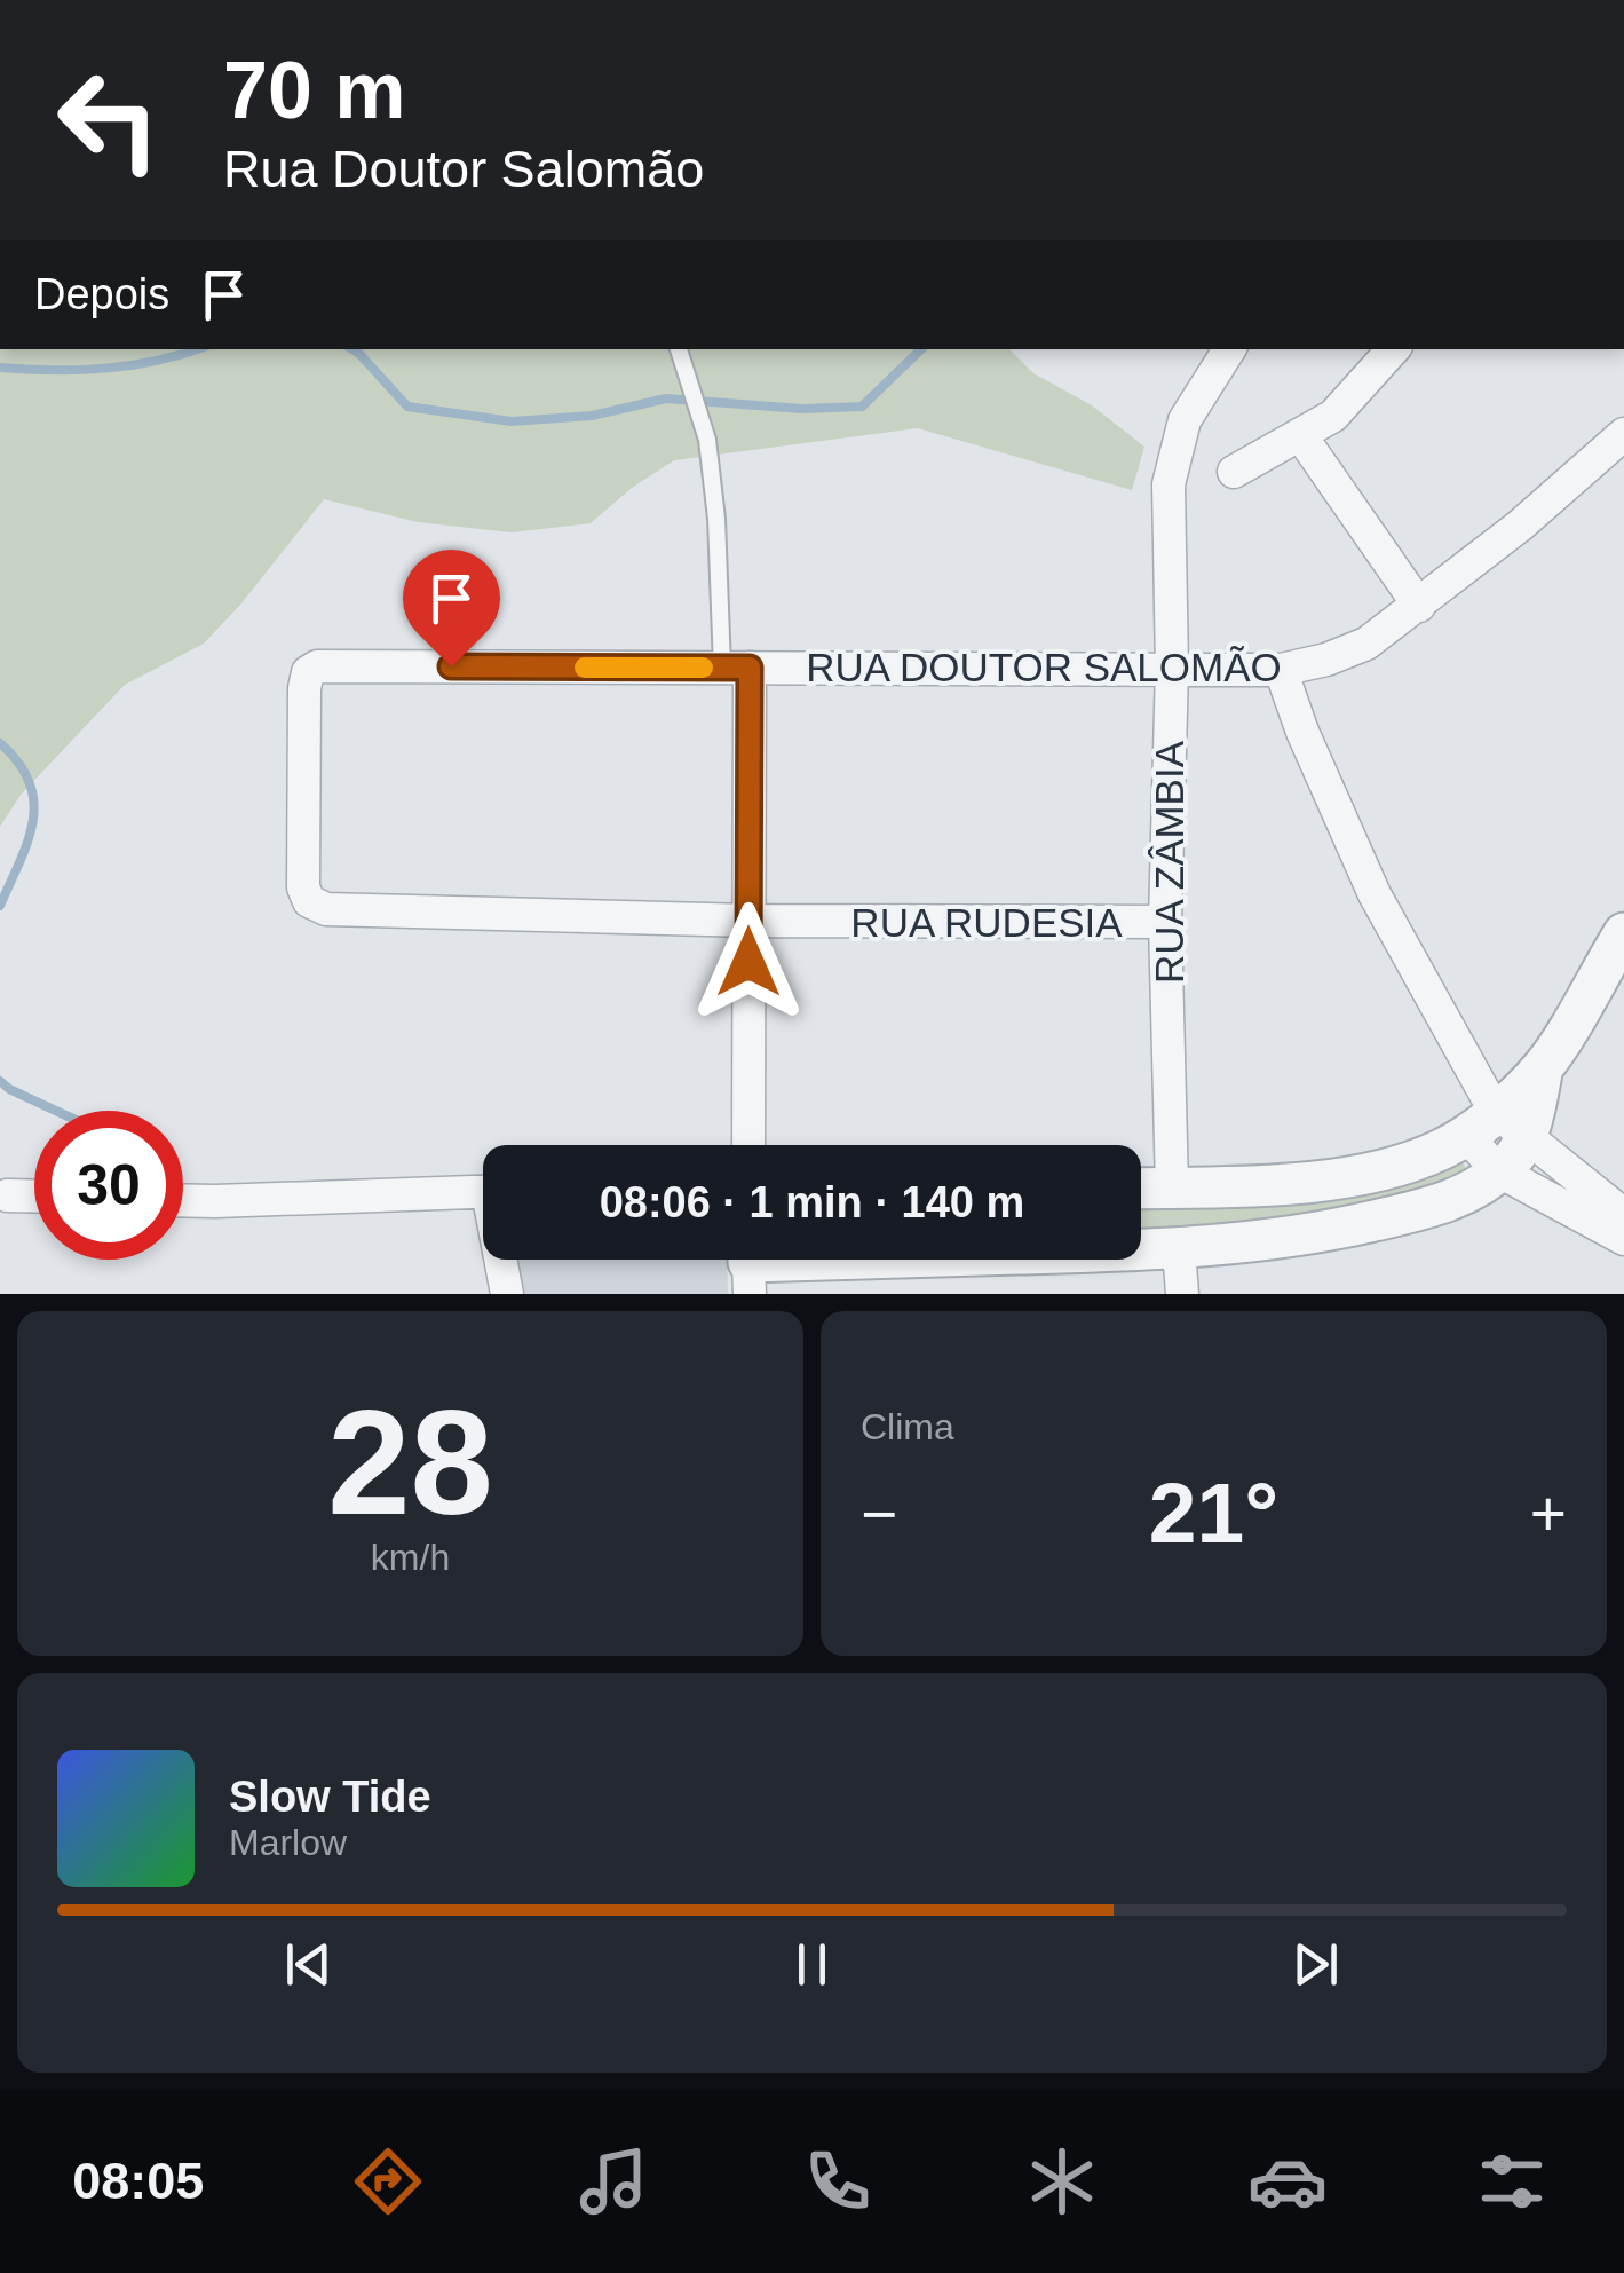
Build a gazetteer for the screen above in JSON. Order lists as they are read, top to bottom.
{
  "streets": {
    "street": ["RUA DOUTOR SALOMÃO", "RUA ZÂMBIA", "RUA RUDESIA"]
  },
  "crossings": [
    ["RUA DOUTOR SALOMÃO", "RUA ZÂMBIA"],
    ["RUA DOUTOR SALOMÃO", "RUA RUDESIA"],
    ["RUA ZÂMBIA", "RUA RUDESIA"]
  ],
  "page": {
    "turn": ["70 m", "Rua Doutor Salomão"],
    "then": "Depois",
    "limit": "30",
    "trip": "08:06 · 1 min · 140 m",
    "tile": [
      ["28", "km/h"],
      "Clima"
    ],
    "heat": ["−", "21°", "+"],
    "song": ["Slow Tide", "Marlow"],
    "tabs": "08:05"
  }
}
